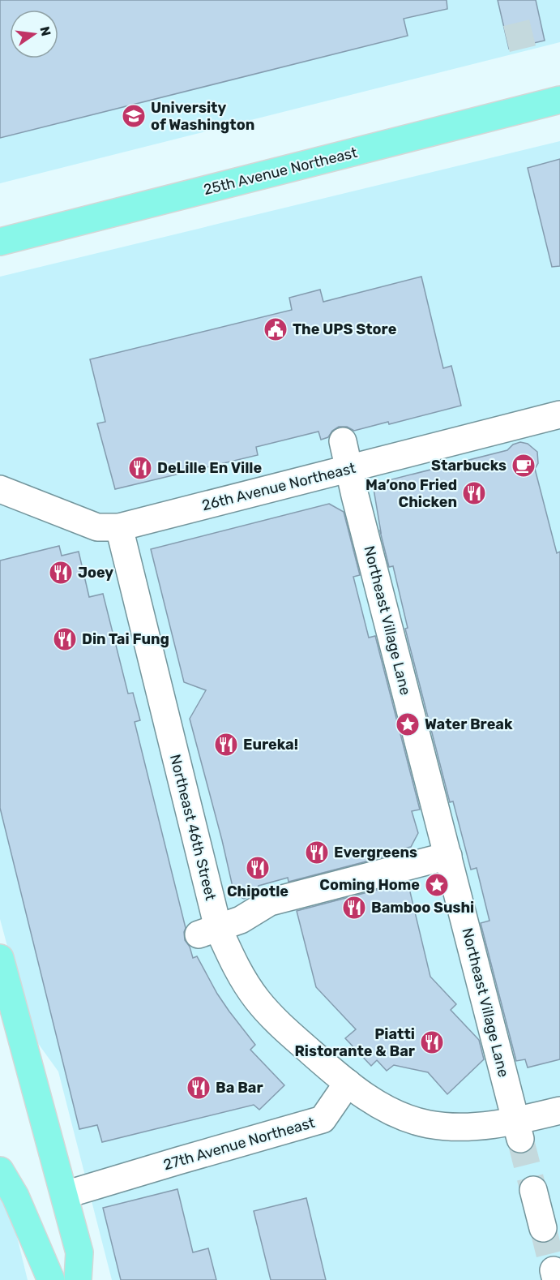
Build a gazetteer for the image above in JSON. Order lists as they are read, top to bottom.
{
  "streets": {
    "main road": ["25th Avenue Northeast"],
    "street": [
      "26th Avenue Northeast",
      "Northeast Village Lane",
      "Northeast 46th Street",
      "27th Avenue Northeast"
    ]
  },
  "crossings": [
    ["26th Avenue Northeast", "Northeast Village Lane"],
    ["26th Avenue Northeast", "Northeast 46th Street"],
    ["Northeast 46th Street", "27th Avenue Northeast"]
  ],
  "places": {
    "school or university": ["University of Washington"],
    "public building": ["The UPS Store"],
    "cafe": ["Starbucks"],
    "restaurant": [
      "DeLille En Ville",
      "Ma’ono Fried Chicken",
      "Joey",
      "Din Tai Fung",
      "Eureka!",
      "Evergreens",
      "Chipotle",
      "Bamboo Sushi",
      "Piatti Ristorante & Bar",
      "Ba Bar"
    ],
    "place": ["Water Break", "Coming Home"]
  },
  "north": "right"
}
